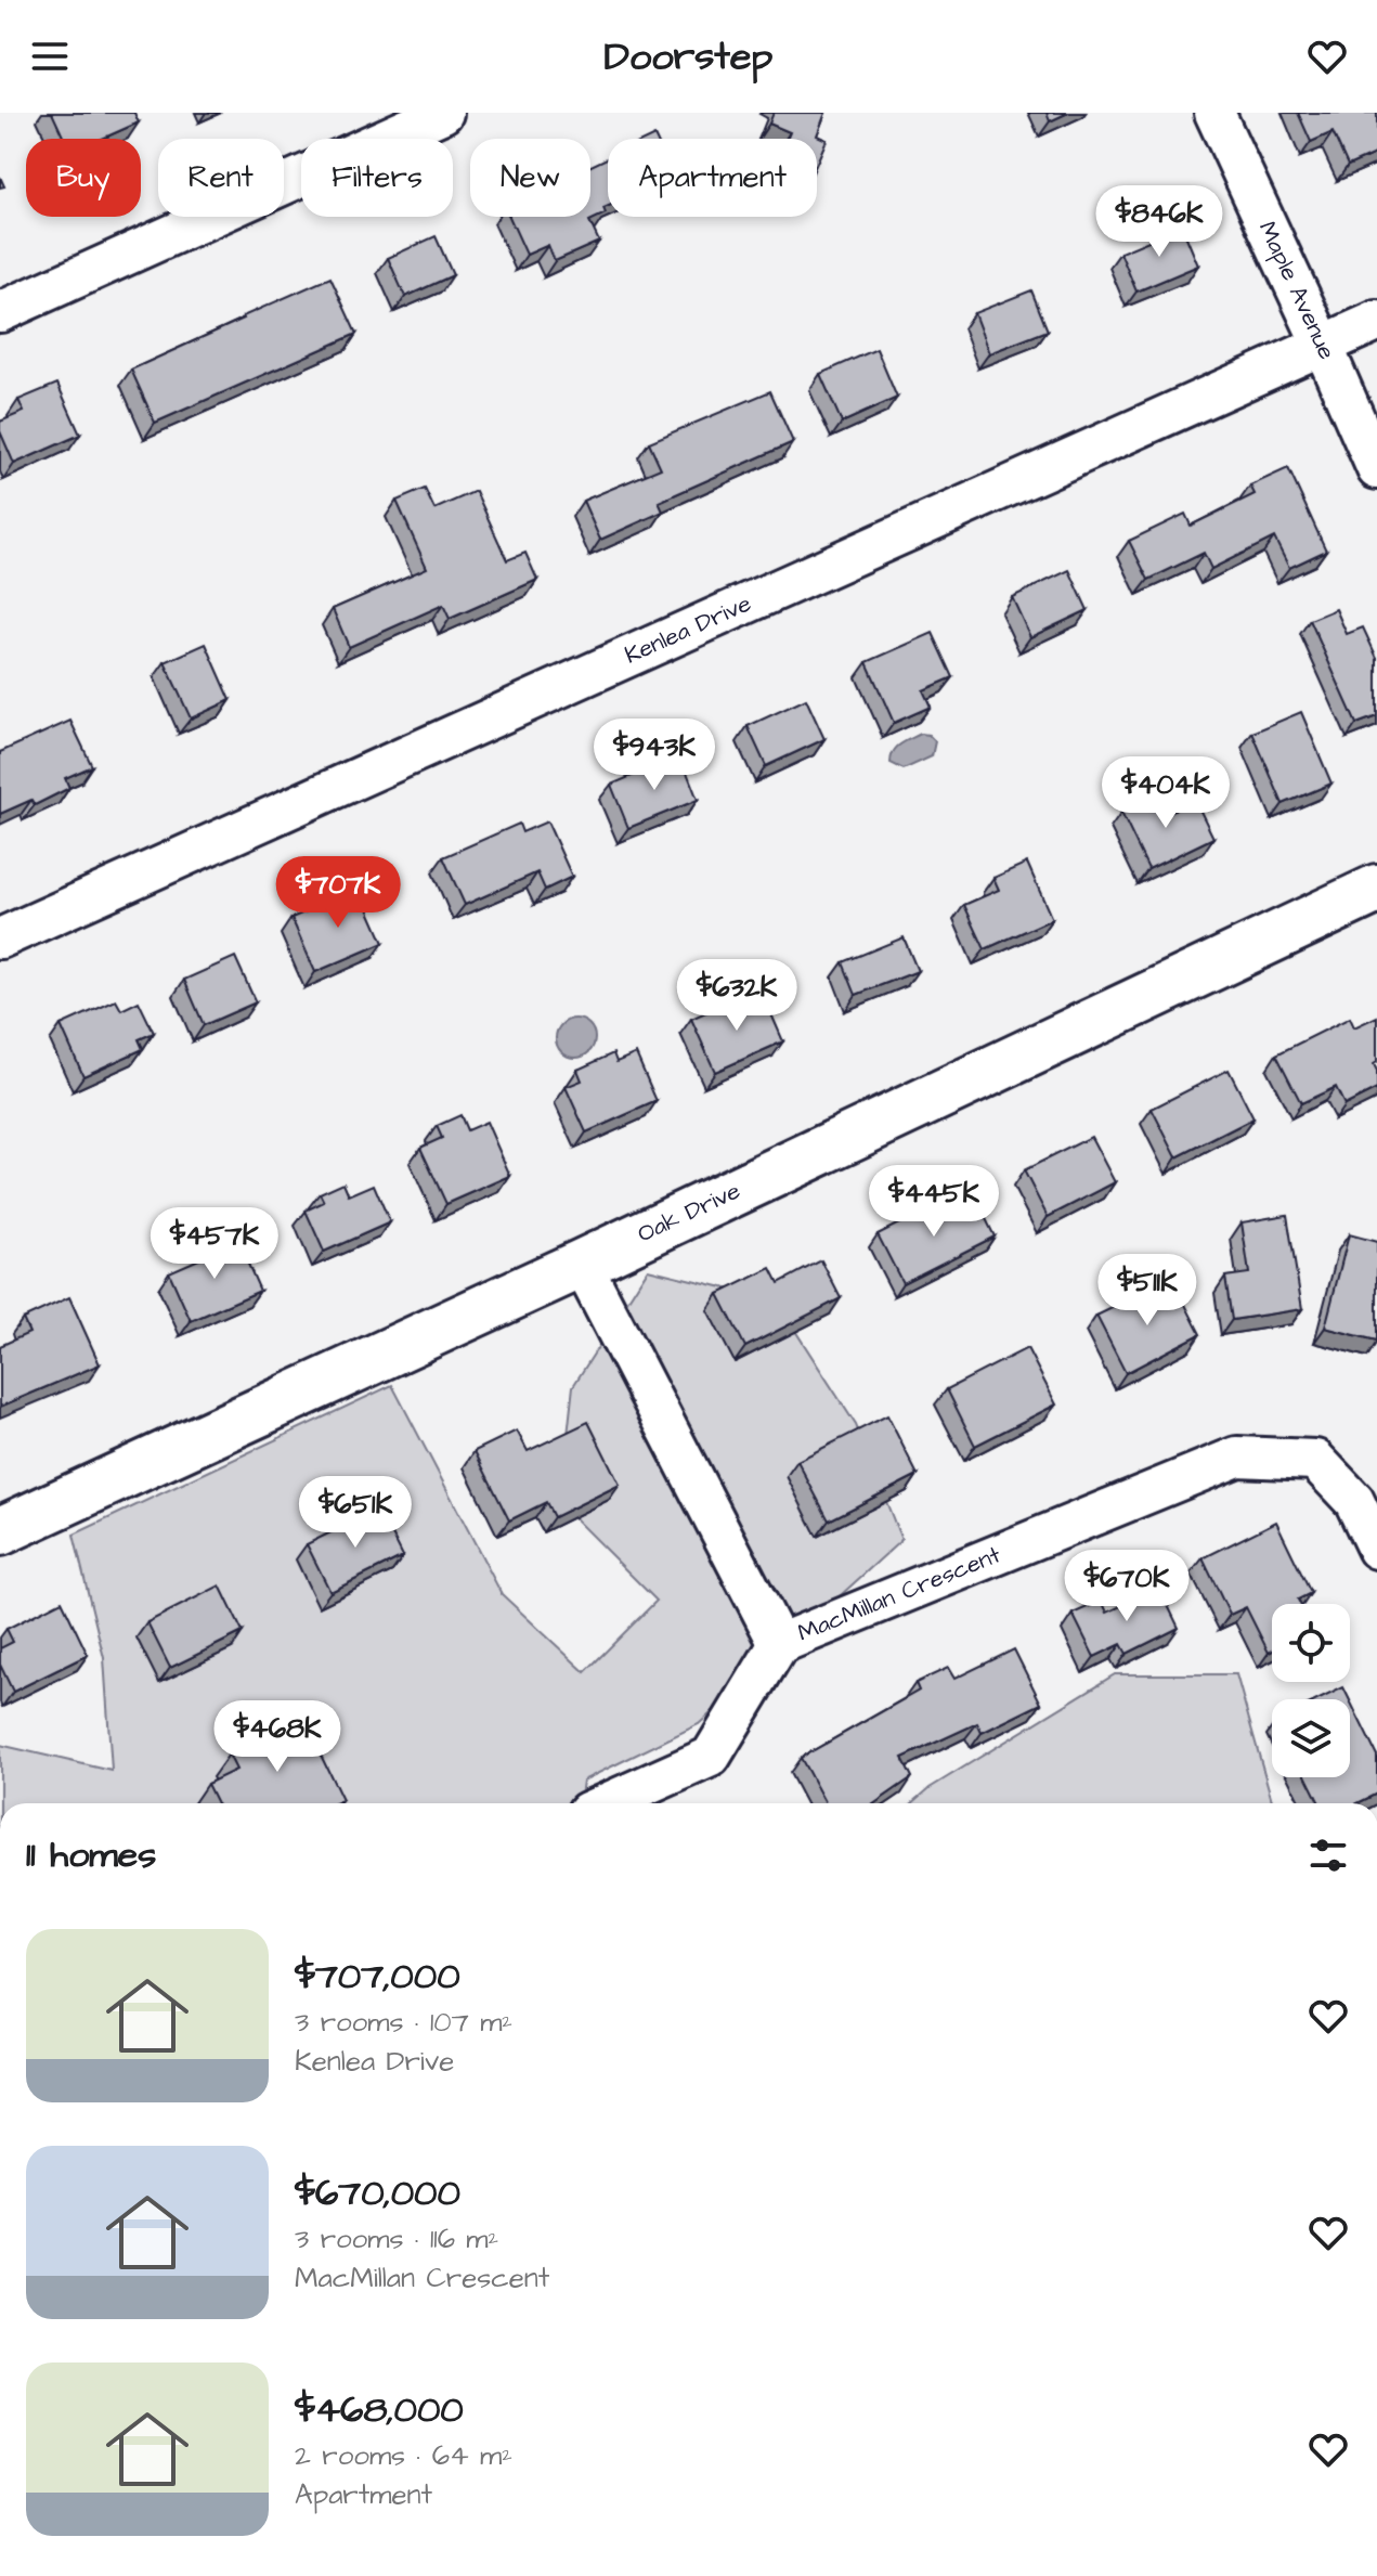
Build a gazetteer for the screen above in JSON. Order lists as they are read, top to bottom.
{
  "streets": {
    "street": [
      "Maple Avenue",
      "Kenlea Drive",
      "Oak Drive",
      "MacMillan Crescent"
    ]
  },
  "crossings": [
    ["Maple Avenue", "Kenlea Drive"]
  ],
  "page": {
    "header": "Doorstep",
    "chip": [
      "Buy",
      "Rent",
      "Filters",
      "New",
      "Apartment"
    ],
    "price": [
      "$846K",
      "$943K",
      "$404K",
      "$707K",
      "$632K",
      "$445K",
      "$457K",
      "$511K",
      "$651K",
      "$670K",
      "$468K"
    ],
    "heading": "11 homes",
    "list": [
      {
        "name": "$707,000",
        "note": "3 rooms · 107 m² · Kenlea Drive"
      },
      {
        "name": "$670,000",
        "note": "3 rooms · 116 m² · MacMillan Crescent"
      },
      {
        "name": "$468,000",
        "note": "2 rooms · 64 m² · Apartment"
      }
    ]
  }
}
